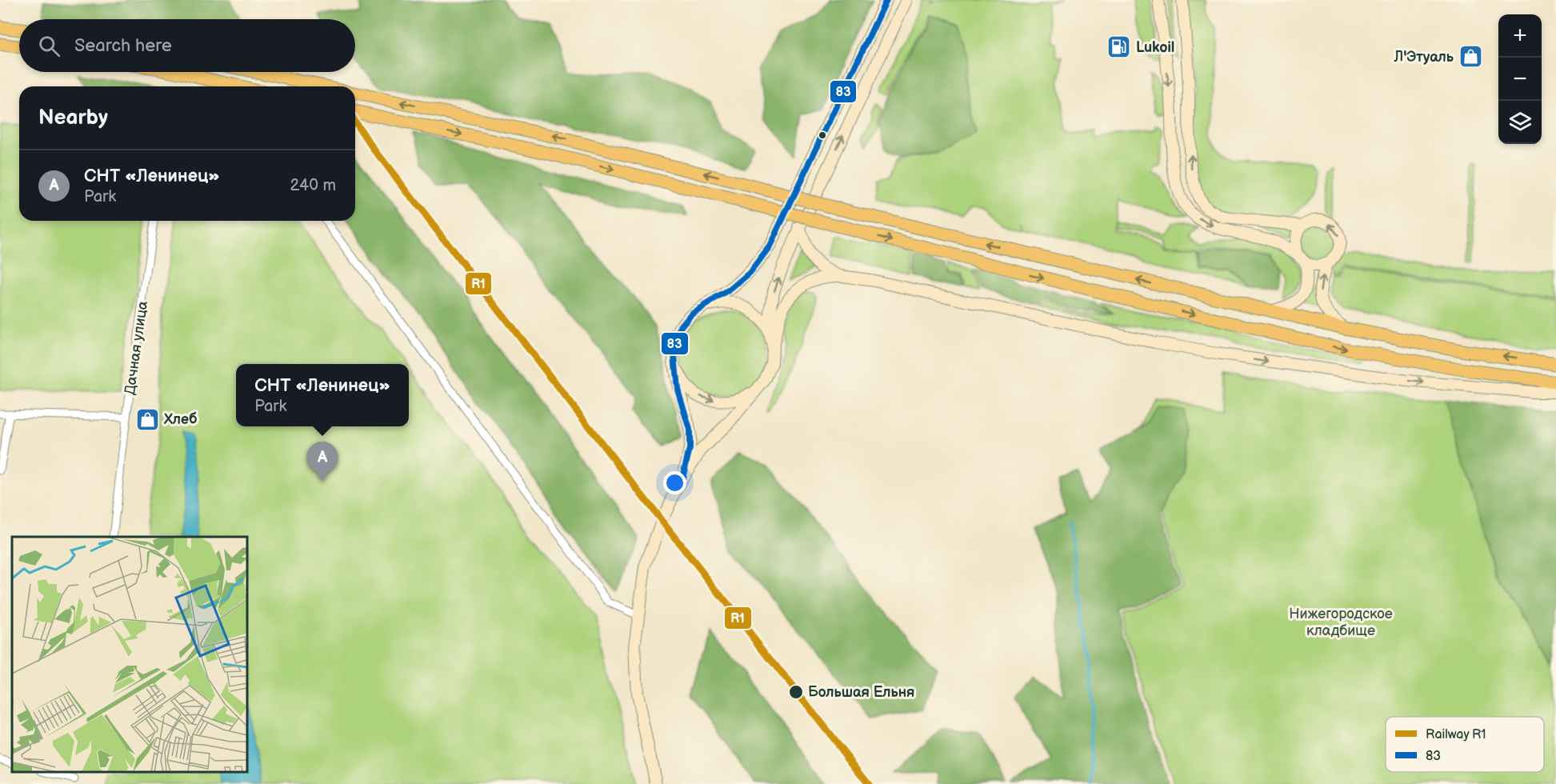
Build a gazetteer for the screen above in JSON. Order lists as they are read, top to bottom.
{
  "streets": {
    "street": ["Дачная улица"]
  },
  "parks": ["Нижегородское кладбище"],
  "places": {
    "fuel station": ["Lukoil"],
    "shop": ["Л'Этуаль", "Хлеб"],
    "other": ["Большая Ельня"]
  },
  "lines": ["transit line 83", "rail line R1"],
  "legend": ["Railway R1", "83"],
  "page": {
    "map_buttons": ["+", "−"],
    "search": "Search here",
    "heading": "Nearby",
    "list": [
      {
        "mark": "A",
        "name": "СНТ «Ленинец»",
        "note": "Park",
        "value": "240 m"
      }
    ],
    "popup": ["СНТ «Ленинец»", "Park"],
    "pins": "A"
  }
}
